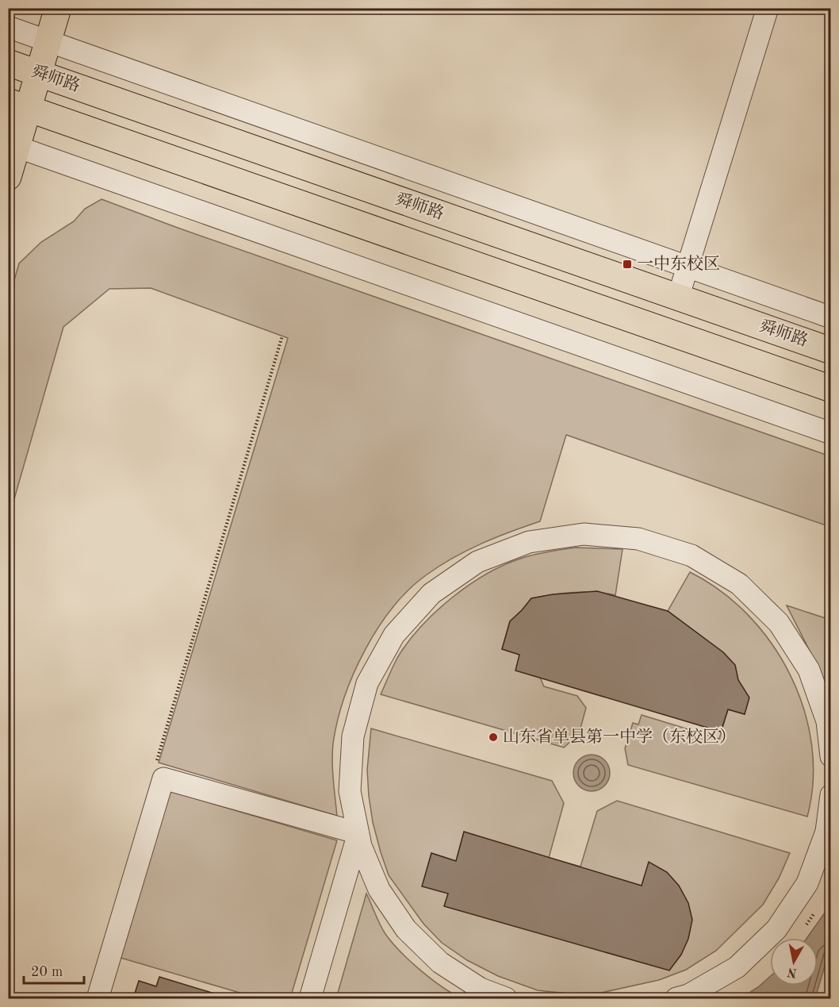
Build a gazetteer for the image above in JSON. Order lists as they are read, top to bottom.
{
  "streets": {
    "main road": ["舜师路"]
  },
  "places": {
    "transit": ["一中东校区"],
    "other": ["山东省单县第一中学（东校区）"]
  },
  "scale_bar": "20 m",
  "north": "bottom"
}
